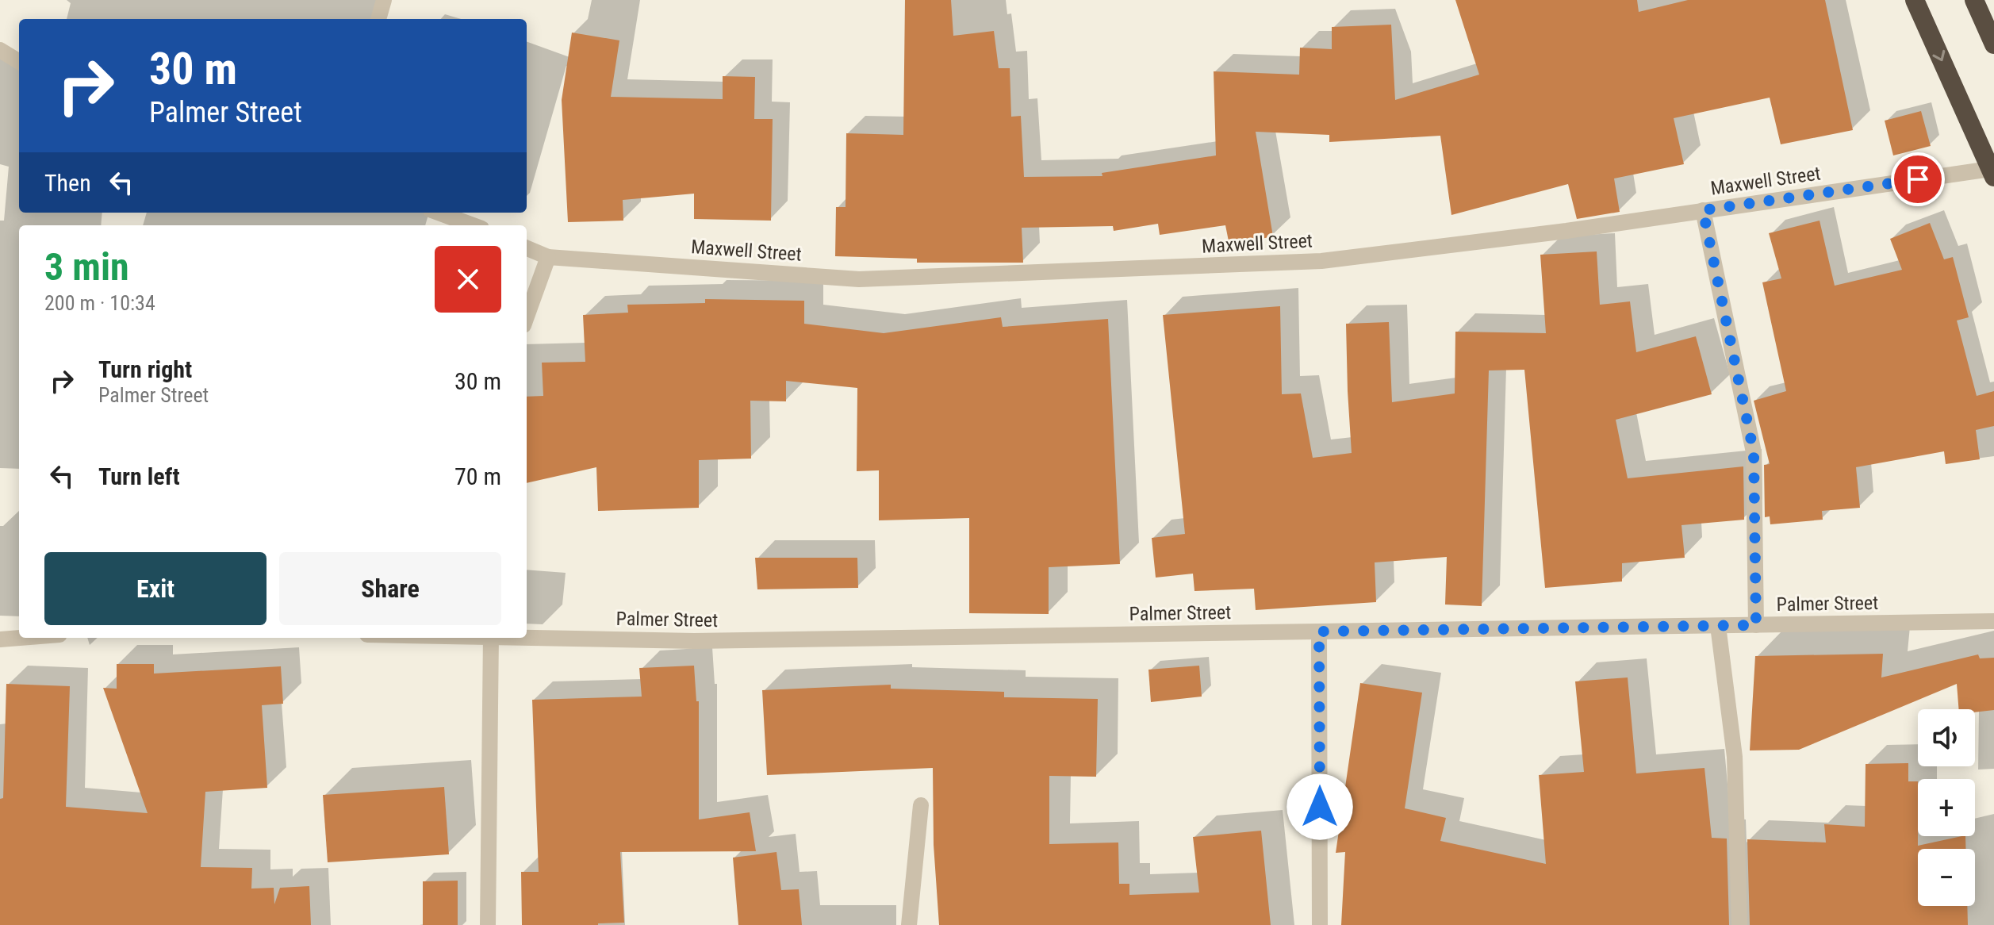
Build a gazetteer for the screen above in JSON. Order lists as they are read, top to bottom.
{
  "streets": {
    "street": ["Maxwell Street", "Palmer Street"]
  },
  "page": {
    "turn": ["30 m", "Palmer Street"],
    "then": "Then",
    "heading": ["3 min", "200 m · 10:34"],
    "list": [
      {
        "name": "Turn right",
        "note": "Palmer Street",
        "value": "30 m"
      },
      {
        "name": "Turn left",
        "value": "70 m"
      }
    ],
    "buttons": ["Exit", "Share"],
    "map_buttons": ["+", "−"]
  }
}
